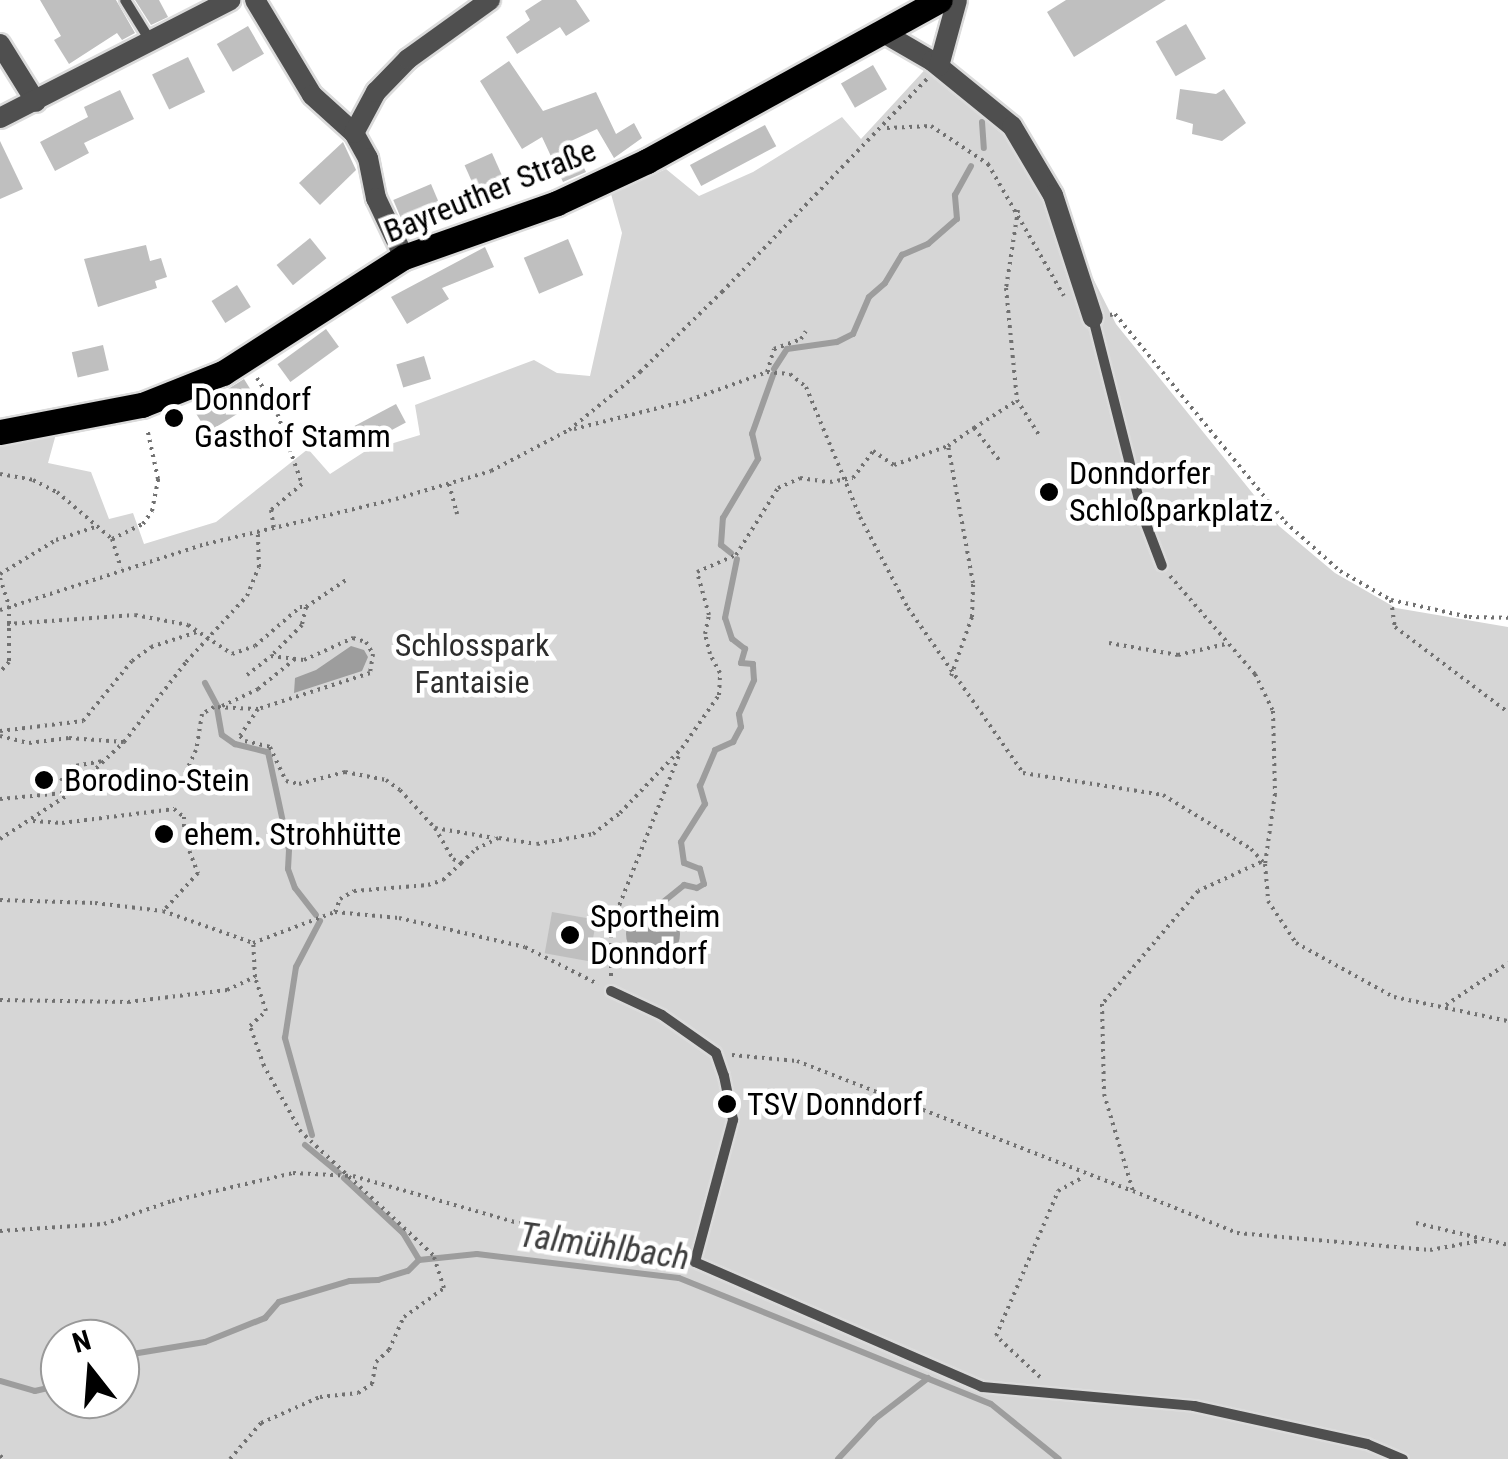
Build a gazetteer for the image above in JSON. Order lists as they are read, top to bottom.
{
  "streets": {
    "main road": ["Bayreuther Straße"]
  },
  "water": ["Talmühlbach"],
  "parks": ["Schlosspark Fantaisie"],
  "places": [
    "Donndorf Gasthof Stamm",
    "Donndorfer Schloßparkplatz",
    "Borodino-Stein",
    "ehem. Strohhütte",
    "Sportheim Donndorf",
    "TSV Donndorf"
  ],
  "north": "top"
}
